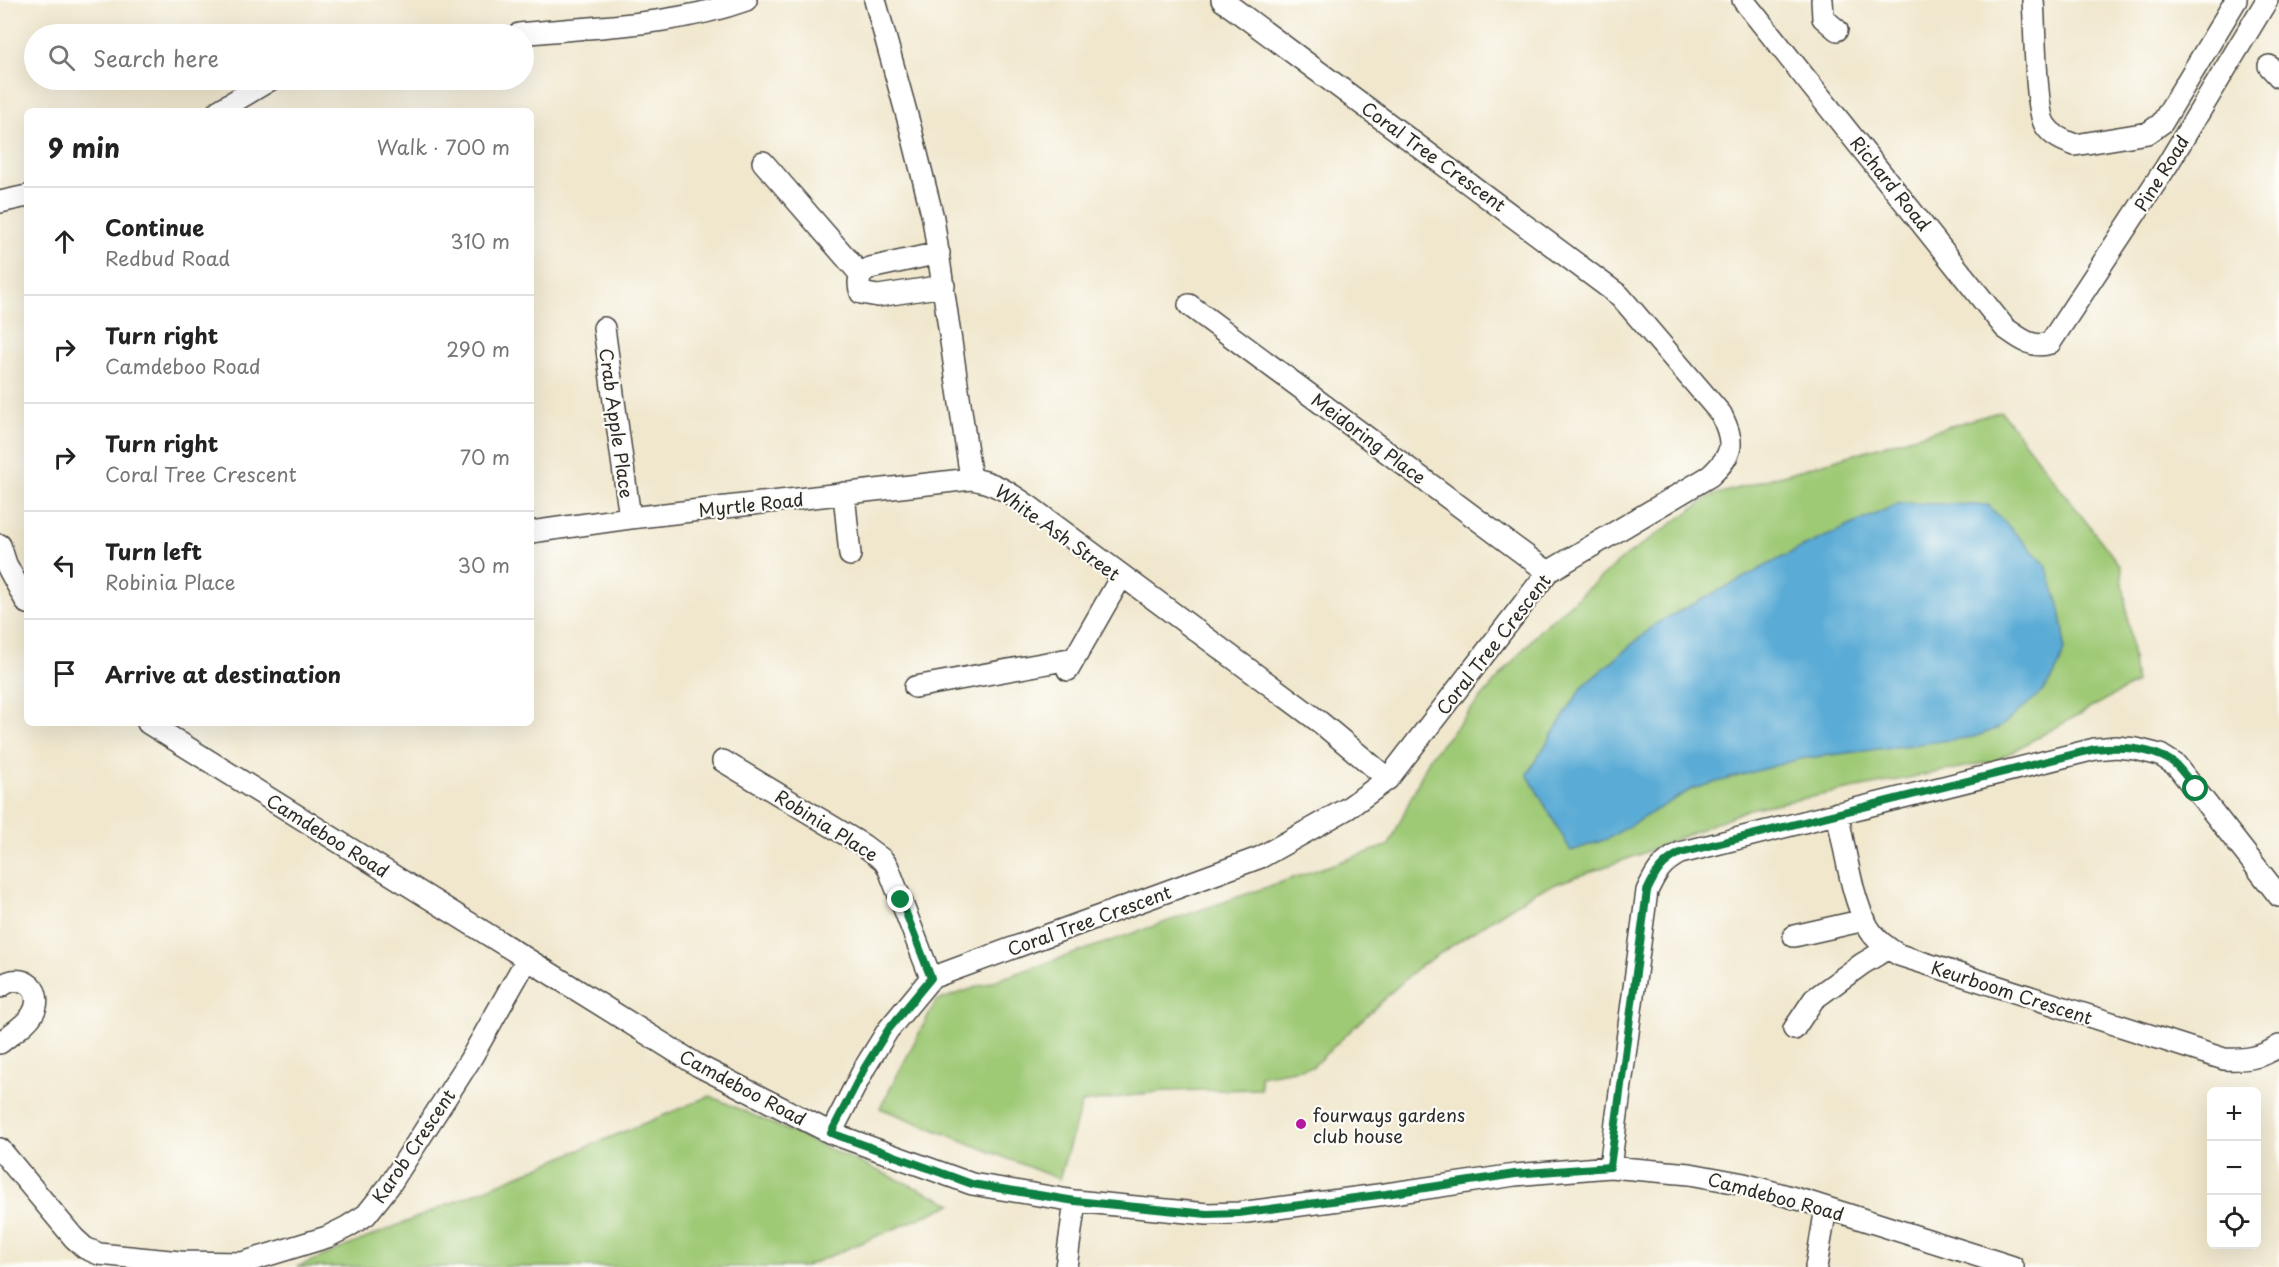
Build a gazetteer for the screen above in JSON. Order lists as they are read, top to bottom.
{
  "streets": {
    "street": [
      "Coral Tree Crescent",
      "Pine Road",
      "Richard Road",
      "Crab Apple Place",
      "Meidoring Place",
      "Myrtle Road",
      "White Ash Street",
      "Robinia Place",
      "Camdeboo Road",
      "Keurboom Crescent",
      "Karob Crescent"
    ]
  },
  "crossings": [
    ["Coral Tree Crescent", "Meidoring Place"],
    ["Coral Tree Crescent", "White Ash Street"],
    ["Coral Tree Crescent", "Robinia Place"],
    ["Pine Road", "Richard Road"],
    ["Crab Apple Place", "Myrtle Road"],
    ["Myrtle Road", "White Ash Street"],
    ["Camdeboo Road", "Karob Crescent"]
  ],
  "places": ["fourways gardens club house"],
  "page": {
    "search": "Search here",
    "heading": ["9 min", "Walk · 700 m"],
    "list": [
      ["Continue", "Redbud Road", "310 m"],
      ["Turn right", "Camdeboo Road", "290 m"],
      ["Turn right", "Coral Tree Crescent", "70 m"],
      ["Turn left", "Robinia Place", "30 m"],
      "Arrive at destination"
    ],
    "map_buttons": ["+", "−"]
  }
}
